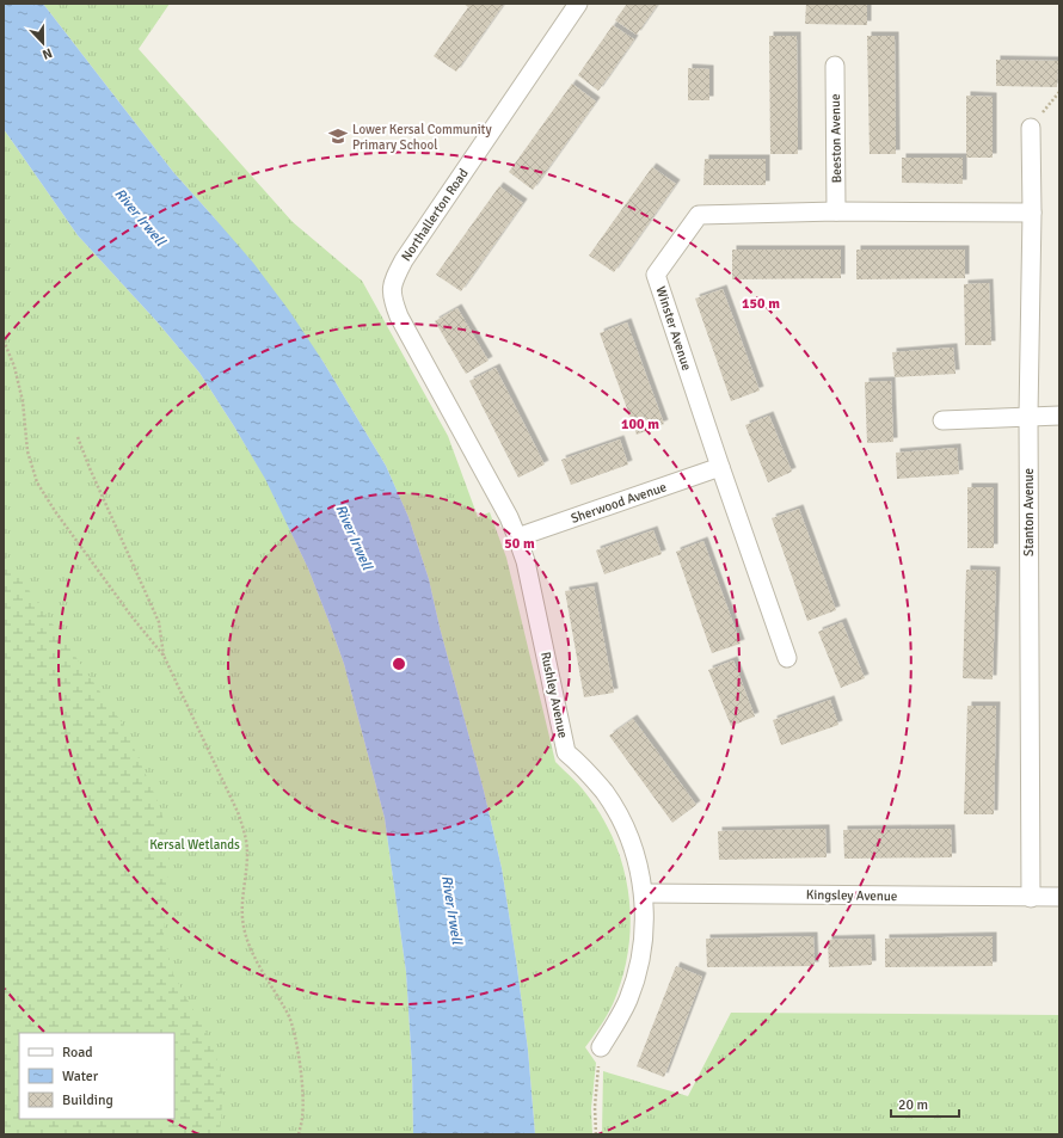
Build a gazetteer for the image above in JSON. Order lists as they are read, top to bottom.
{
  "streets": {
    "street": [
      "Beeston Avenue",
      "Northallerton Road",
      "Winster Avenue",
      "Sherwood Avenue",
      "Stanton Avenue",
      "Rushley Avenue",
      "Kingsley Avenue"
    ]
  },
  "crossings": [
    ["Beeston Avenue", "Winster Avenue"],
    ["Northallerton Road", "Rushley Avenue"],
    ["Winster Avenue", "Sherwood Avenue"],
    ["Winster Avenue", "Stanton Avenue"],
    ["Sherwood Avenue", "Rushley Avenue"],
    ["Stanton Avenue", "Kingsley Avenue"],
    ["Rushley Avenue", "Kingsley Avenue"]
  ],
  "water": ["River Irwell"],
  "parks": ["Kersal Wetlands"],
  "places": {
    "school or university": ["Lower Kersal Community Primary School"]
  },
  "legend": ["Road", "Water", "Building"],
  "scale_bar": "20 m",
  "north": "bottom",
  "rings": ["150 m", "100 m", "50 m"]
}
